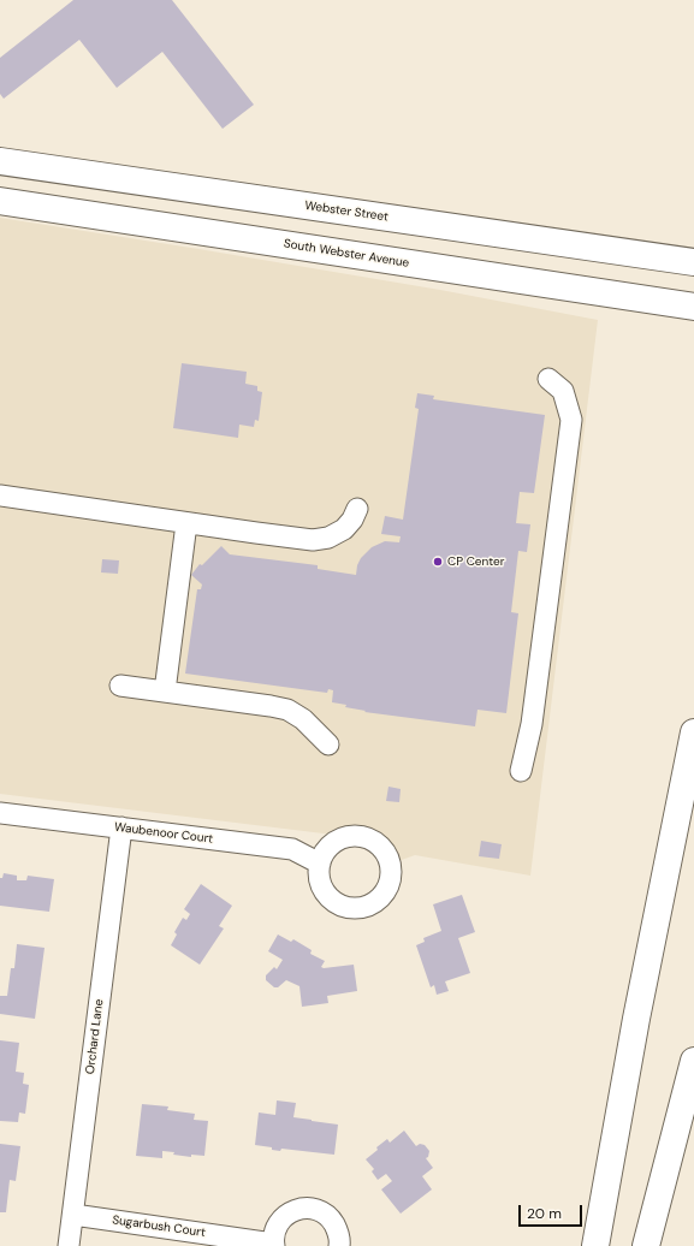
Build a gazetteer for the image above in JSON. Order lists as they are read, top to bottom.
{
  "streets": {
    "main road": ["Webster Street", "South Webster Avenue"],
    "street": ["Waubenoor Court", "Orchard Lane", "Sugarbush Court"]
  },
  "crossings": [
    ["Waubenoor Court", "Orchard Lane"],
    ["Orchard Lane", "Sugarbush Court"]
  ],
  "places": ["CP Center"],
  "scale_bar": "20 m"
}
